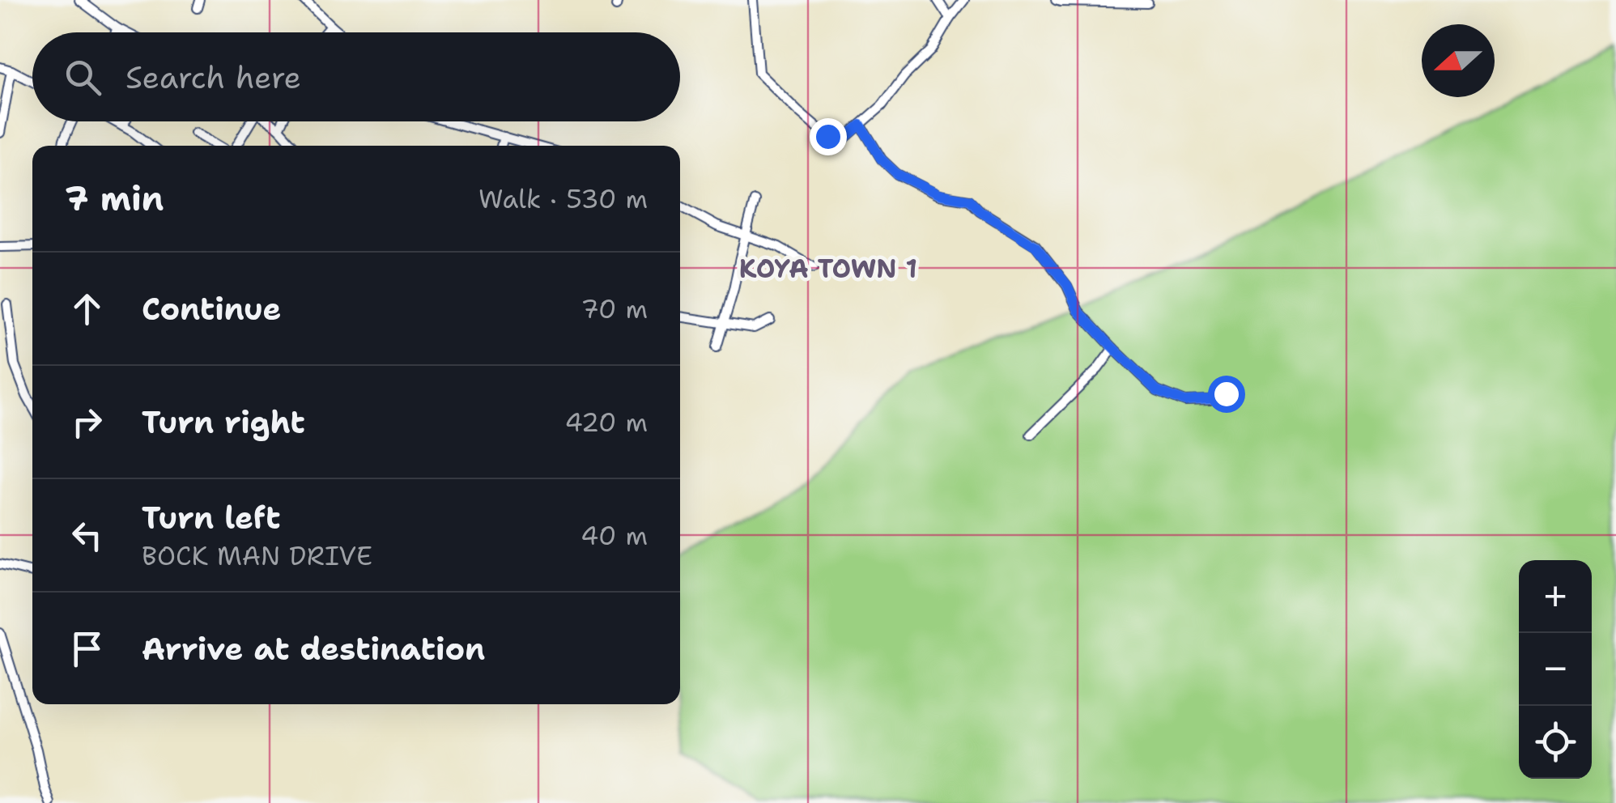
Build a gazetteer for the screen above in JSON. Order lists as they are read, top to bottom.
{
  "districts": ["KOYA TOWN 1"],
  "north": "left",
  "page": {
    "search": "Search here",
    "heading": ["7 min", "Walk · 530 m"],
    "list": [
      ["Continue", "70 m"],
      ["Turn right", "420 m"],
      ["Turn left", "BOCK MAN DRIVE", "40 m"],
      "Arrive at destination"
    ],
    "map_buttons": ["+", "−"]
  }
}
